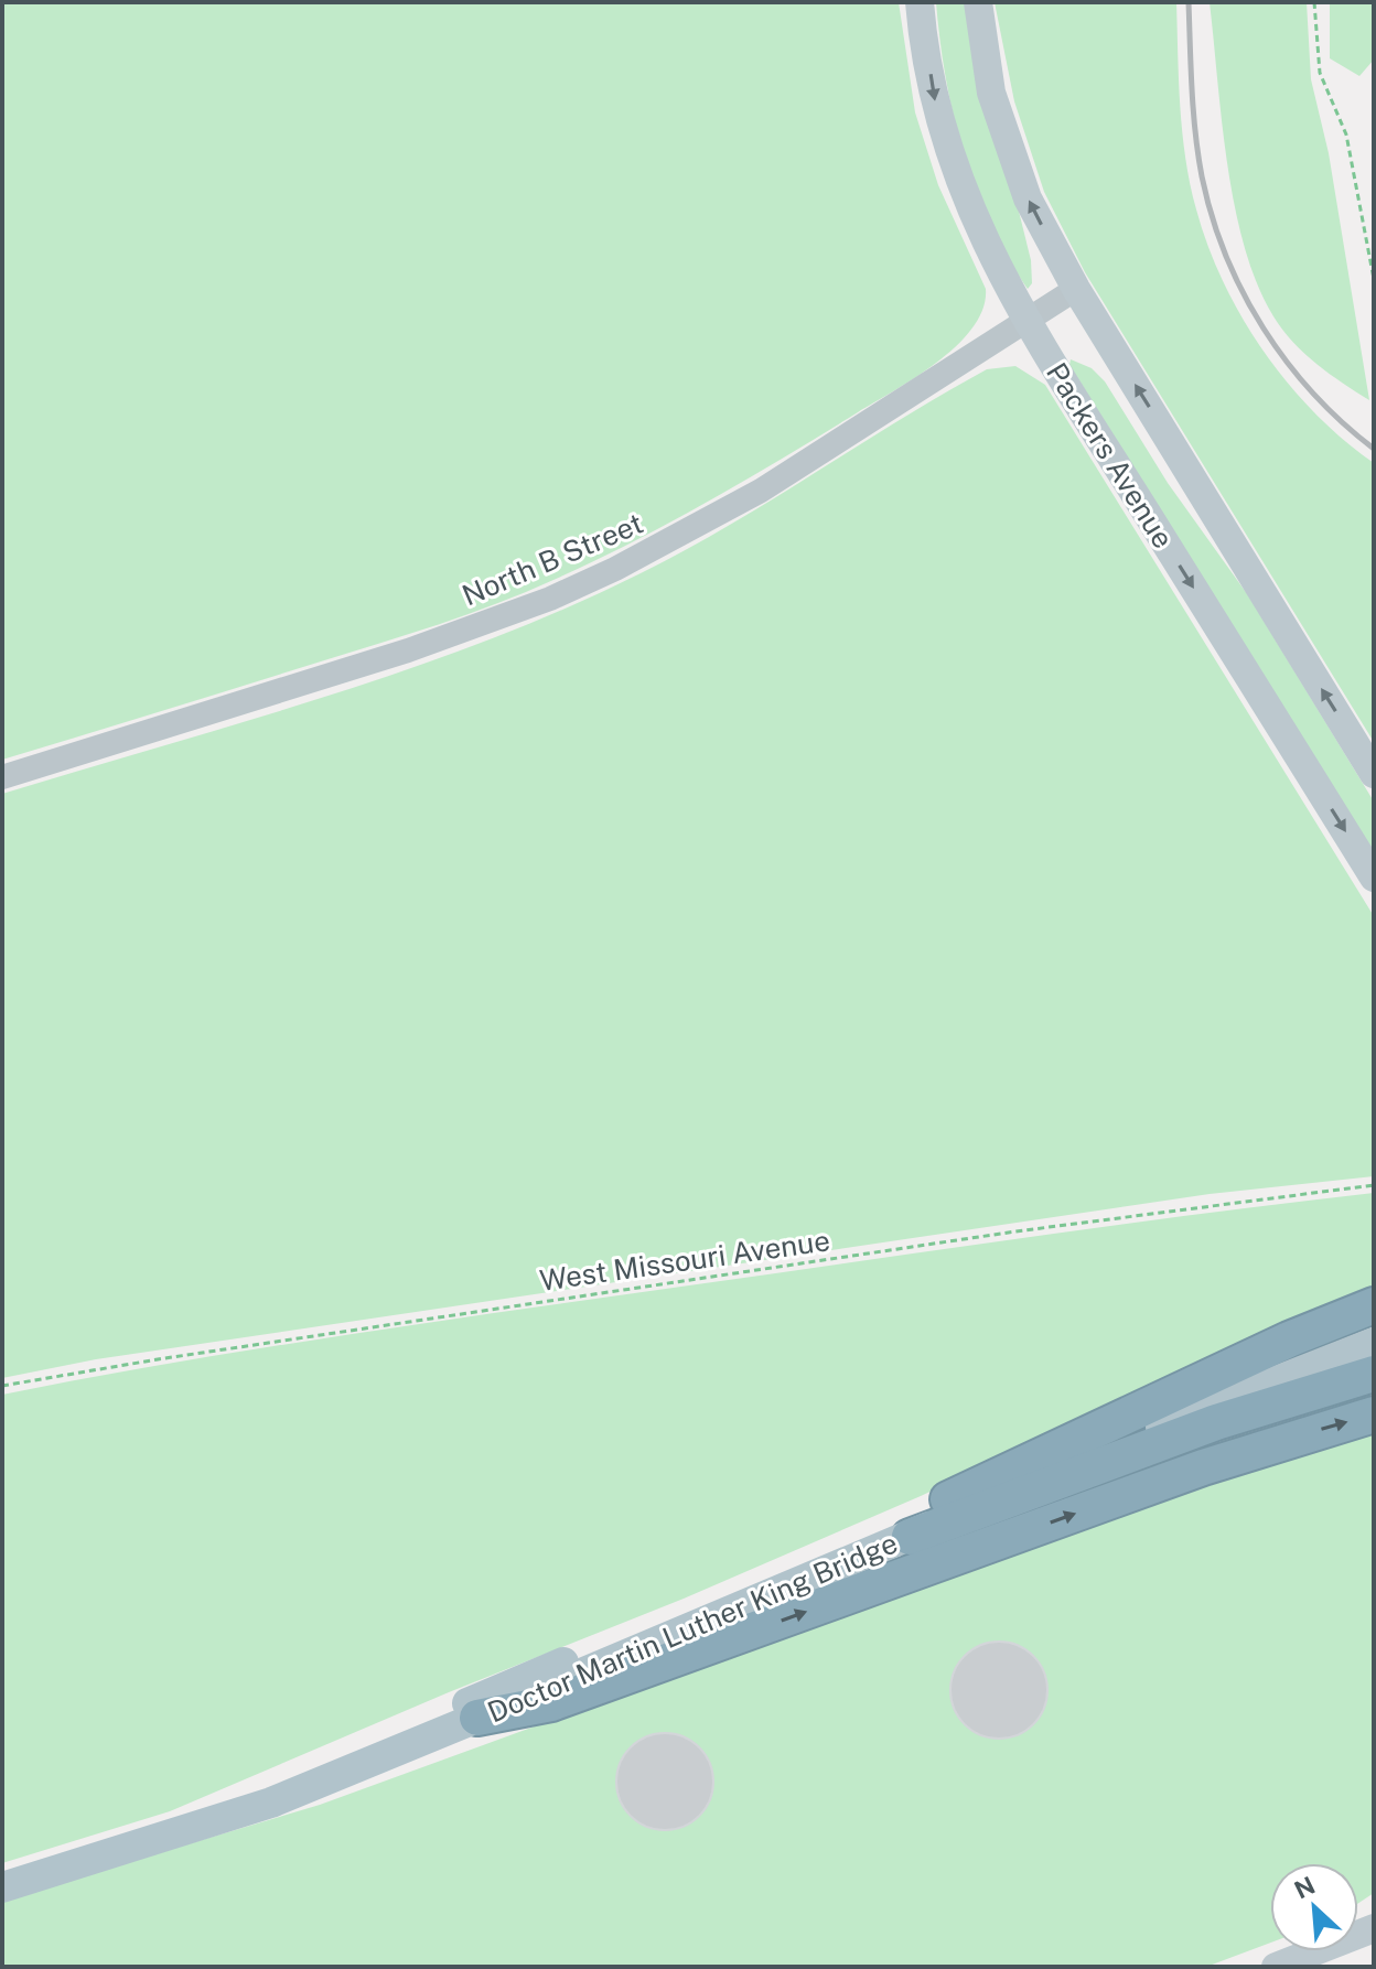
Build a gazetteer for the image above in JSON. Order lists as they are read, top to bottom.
{
  "streets": {
    "main road": ["Packers Avenue", "Doctor Martin Luther King Bridge"],
    "street": ["North B Street"],
    "path": ["West Missouri Avenue"]
  },
  "crossings": [
    ["Packers Avenue", "North B Street"]
  ],
  "north": "top left"
}
